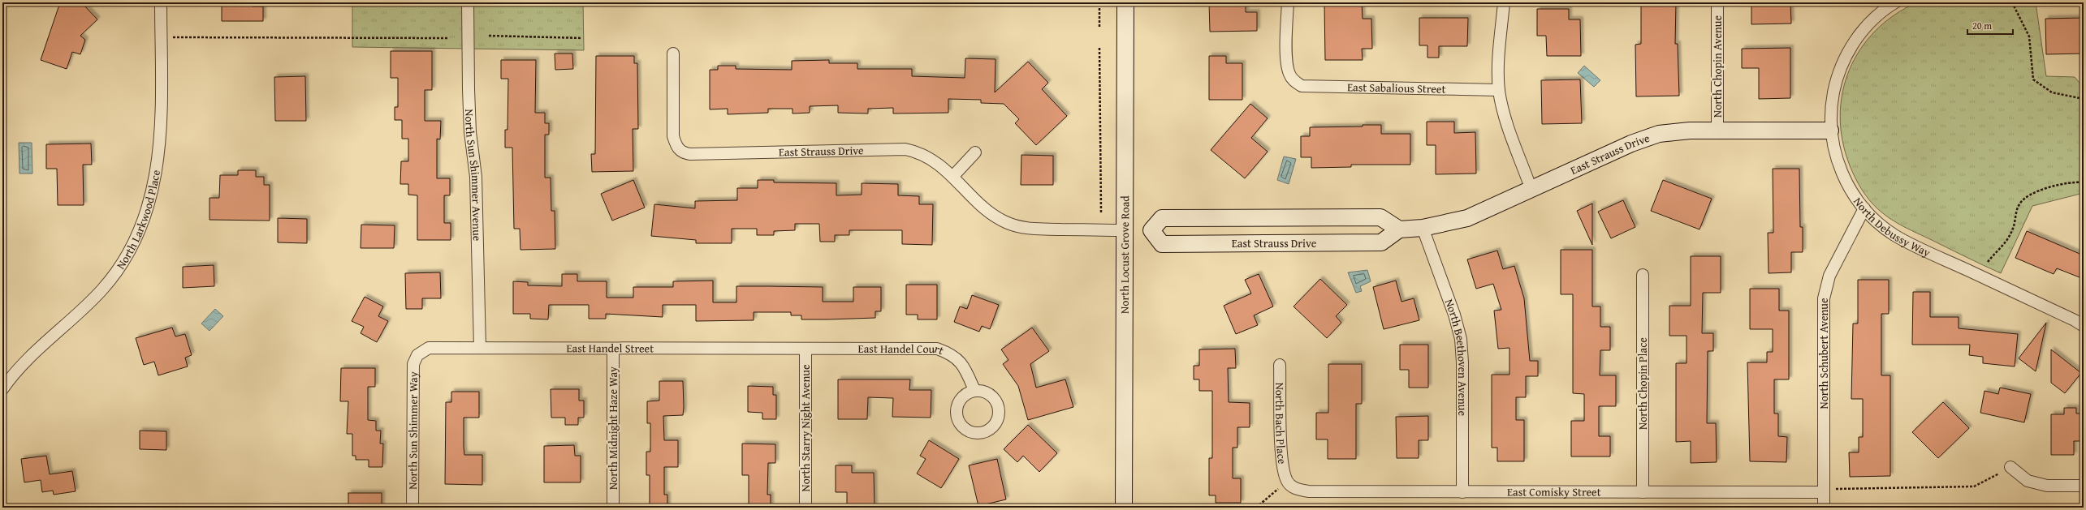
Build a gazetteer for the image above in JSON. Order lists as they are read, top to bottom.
{
  "streets": {
    "street": [
      "North Chopin Avenue",
      "East Sabalious Street",
      "East Strauss Drive",
      "North Sun Shimmer Avenue",
      "North Larkwood Place",
      "North Debussy Way",
      "North Locust Grove Road",
      "East Handel Street",
      "East Handel Court",
      "North Schubert Avenue",
      "North Beethoven Avenue",
      "North Chopin Place",
      "North Bach Place",
      "North Midnight Haze Way",
      "North Starry Night Avenue",
      "North Sun Shimmer Way",
      "East Comisky Street"
    ]
  },
  "crossings": [
    ["North Chopin Avenue", "East Strauss Drive"],
    ["East Strauss Drive", "North Debussy Way"],
    ["East Strauss Drive", "North Locust Grove Road"],
    ["East Strauss Drive", "North Beethoven Avenue"],
    ["North Sun Shimmer Avenue", "East Handel Street"],
    ["North Debussy Way", "North Schubert Avenue"],
    ["East Handel Street", "East Handel Court"],
    ["East Handel Street", "North Midnight Haze Way"],
    ["East Handel Street", "North Starry Night Avenue"],
    ["East Handel Street", "North Sun Shimmer Way"],
    ["East Handel Court", "North Starry Night Avenue"],
    ["North Schubert Avenue", "East Comisky Street"],
    ["North Beethoven Avenue", "East Comisky Street"],
    ["North Chopin Place", "East Comisky Street"],
    ["North Bach Place", "East Comisky Street"]
  ],
  "scale_bar": "20 m"
}
